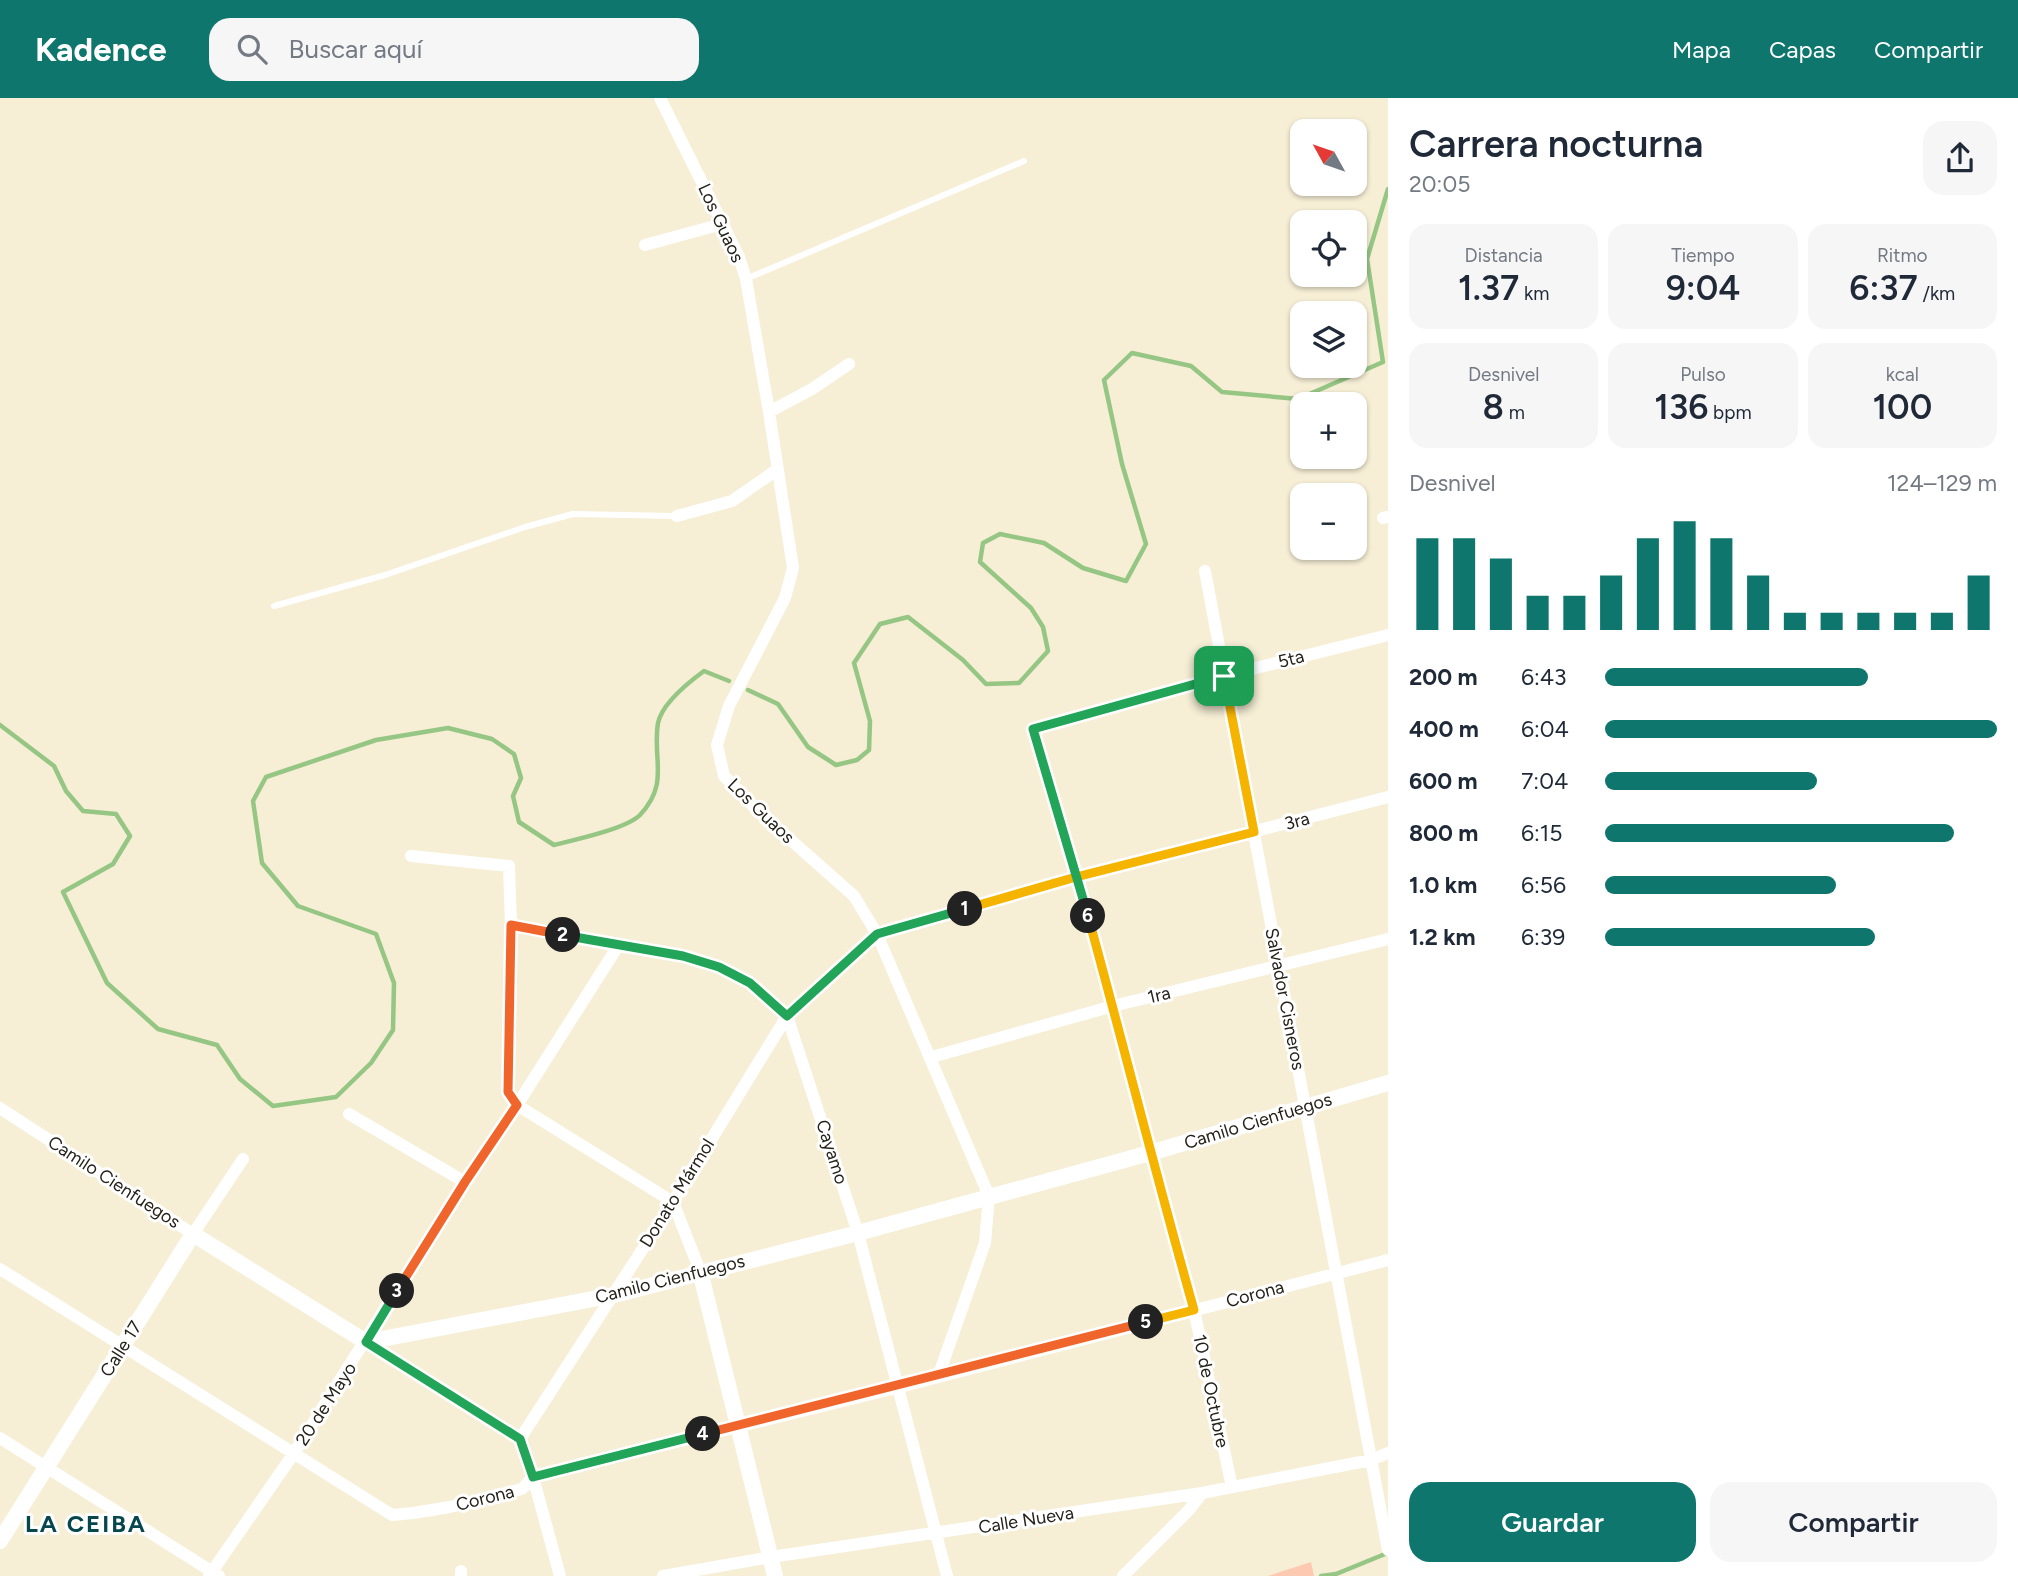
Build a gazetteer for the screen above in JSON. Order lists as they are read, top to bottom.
{
  "streets": {
    "street": [
      "Los Guaos",
      "5ta",
      "3ra",
      "1ra",
      "Salvador Cisneros",
      "Camilo Cienfuegos",
      "Cayamo",
      "Donato Mármol",
      "Corona",
      "Calle 17",
      "10 de Octubre",
      "20 de Mayo",
      "Calle Nueva"
    ]
  },
  "crossings": [
    ["Los Guaos", "3ra"],
    ["Los Guaos", "1ra"],
    ["Los Guaos", "Camilo Cienfuegos"],
    ["Los Guaos", "Corona"],
    ["5ta", "Salvador Cisneros"],
    ["5ta", "10 de Octubre"],
    ["3ra", "Salvador Cisneros"],
    ["3ra", "Cayamo"],
    ["3ra", "Donato Mármol"],
    ["3ra", "10 de Octubre"],
    ["1ra", "Salvador Cisneros"],
    ["1ra", "10 de Octubre"],
    ["Salvador Cisneros", "Camilo Cienfuegos"],
    ["Salvador Cisneros", "Corona"],
    ["Salvador Cisneros", "Calle Nueva"],
    ["Camilo Cienfuegos", "Cayamo"],
    ["Camilo Cienfuegos", "Donato Mármol"],
    ["Camilo Cienfuegos", "Calle 17"],
    ["Camilo Cienfuegos", "10 de Octubre"],
    ["Camilo Cienfuegos", "20 de Mayo"],
    ["Cayamo", "Donato Mármol"],
    ["Cayamo", "Corona"],
    ["Cayamo", "Calle Nueva"],
    ["Corona", "Calle 17"],
    ["Corona", "10 de Octubre"],
    ["Corona", "20 de Mayo"],
    ["10 de Octubre", "Calle Nueva"]
  ],
  "districts": ["LA CEIBA"],
  "north": "top left",
  "page": {
    "header": "Kadence",
    "search": "Buscar aquí",
    "nav": ["Mapa", "Capas", "Compartir"],
    "heading": ["Carrera nocturna", "20:05"],
    "map_buttons": ["+", "−"],
    "stats": [
      ["Distancia", "1.37 km"],
      ["Tiempo", "9:04"],
      ["Ritmo", "6:37 /km"],
      ["Desnivel", "8 m"],
      ["Pulso", "136 bpm"],
      ["kcal", "100"]
    ],
    "chart": ["Desnivel", "124–129 m"],
    "list": [
      {
        "name": "200 m",
        "note": "6:43"
      },
      {
        "name": "400 m",
        "note": "6:04"
      },
      {
        "name": "600 m",
        "note": "7:04"
      },
      {
        "name": "800 m",
        "note": "6:15"
      },
      {
        "name": "1.0 km",
        "note": "6:56"
      },
      {
        "name": "1.2 km",
        "note": "6:39"
      }
    ],
    "pins": [
      "1",
      "6",
      "2",
      "3",
      "5",
      "4"
    ],
    "buttons": ["Guardar", "Compartir"]
  }
}
